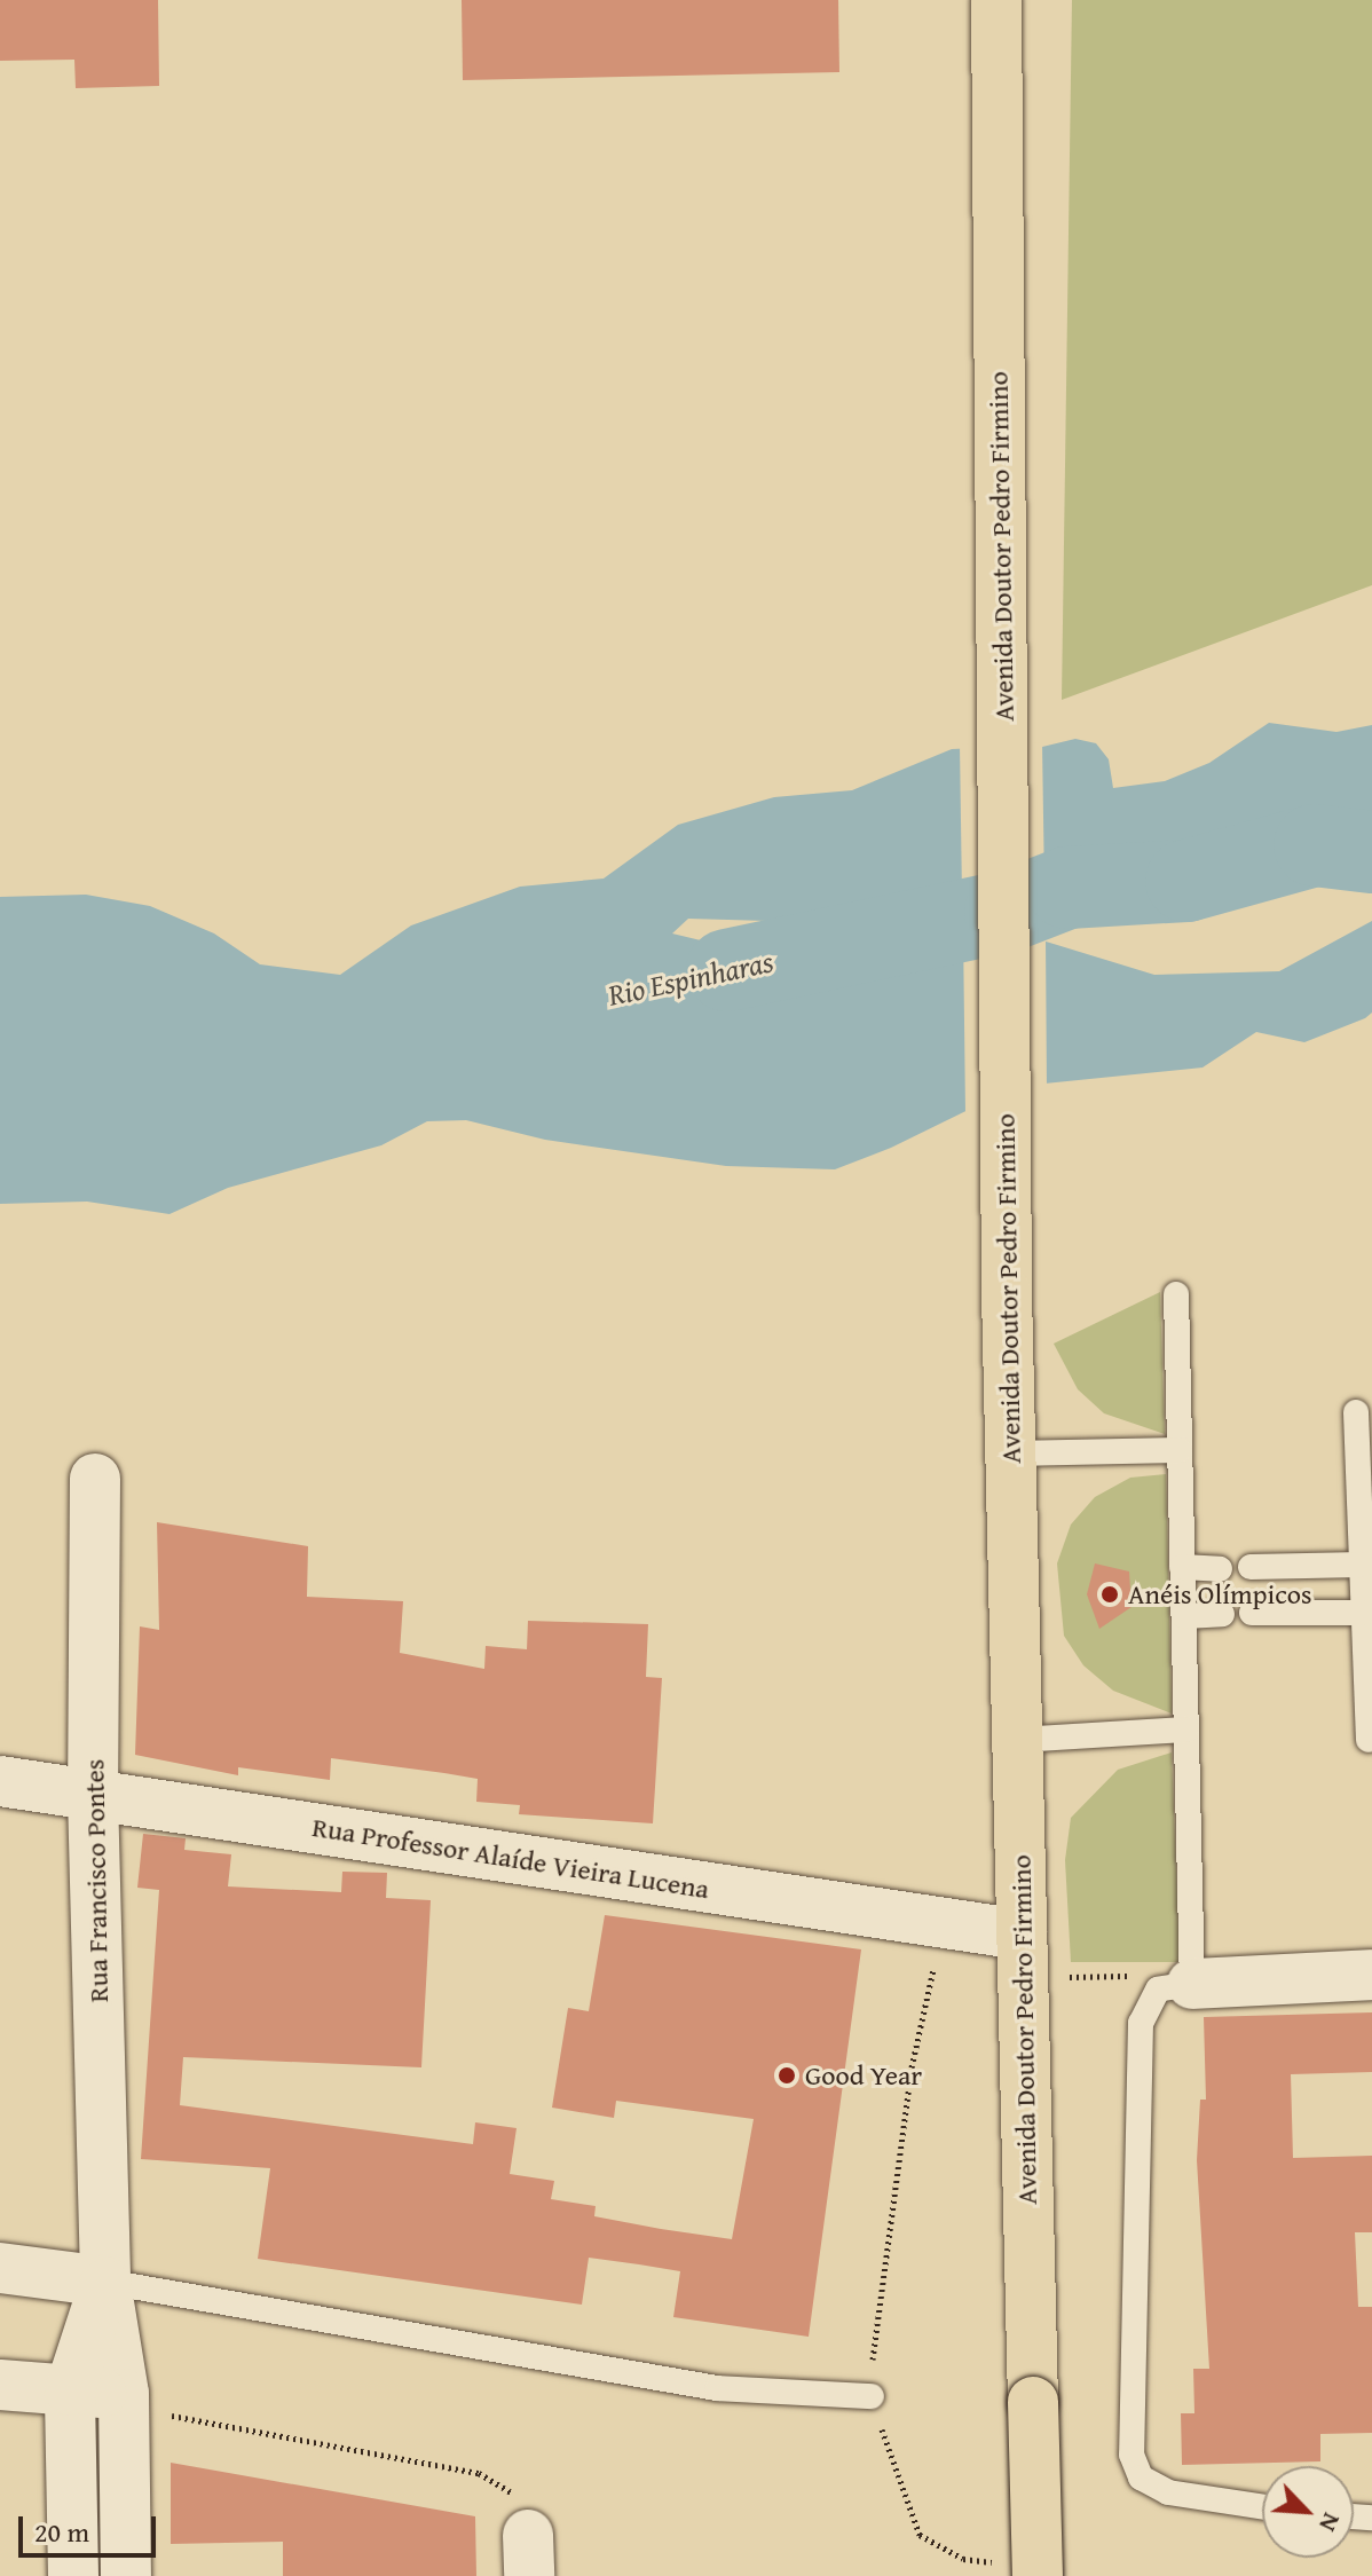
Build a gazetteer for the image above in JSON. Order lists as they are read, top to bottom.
{
  "streets": {
    "main road": ["Avenida Doutor Pedro Firmino"],
    "street": ["Rua Professor Alaíde Vieira Lucena", "Rua Francisco Pontes"]
  },
  "crossings": [
    ["Avenida Doutor Pedro Firmino", "Rua Professor Alaíde Vieira Lucena"],
    ["Rua Professor Alaíde Vieira Lucena", "Rua Francisco Pontes"]
  ],
  "water": ["Rio Espinharas"],
  "places": ["Anéis Olímpicos", "Good Year"],
  "scale_bar": "20 m",
  "north": "bottom right"
}
